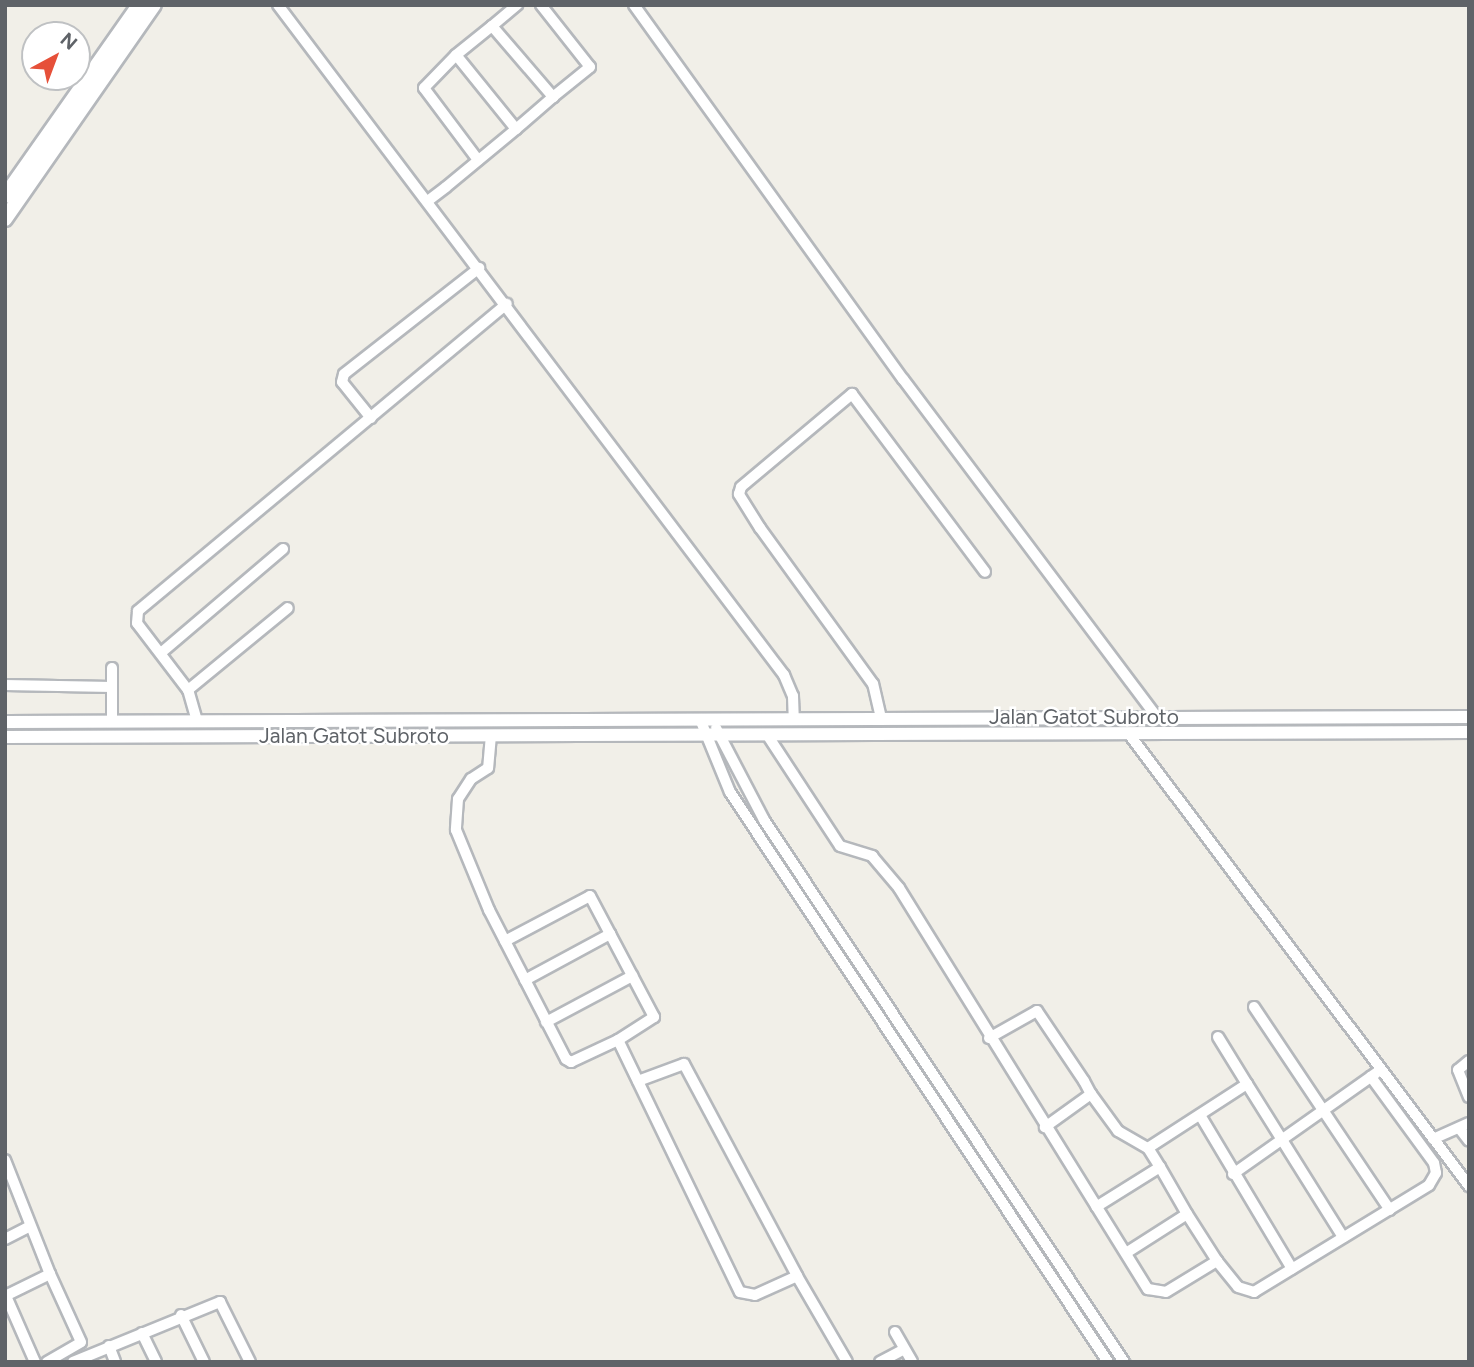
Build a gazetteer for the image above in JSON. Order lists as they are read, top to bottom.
{
  "streets": {
    "street": ["Jalan Gatot Subroto"]
  },
  "north": "top right"
}
